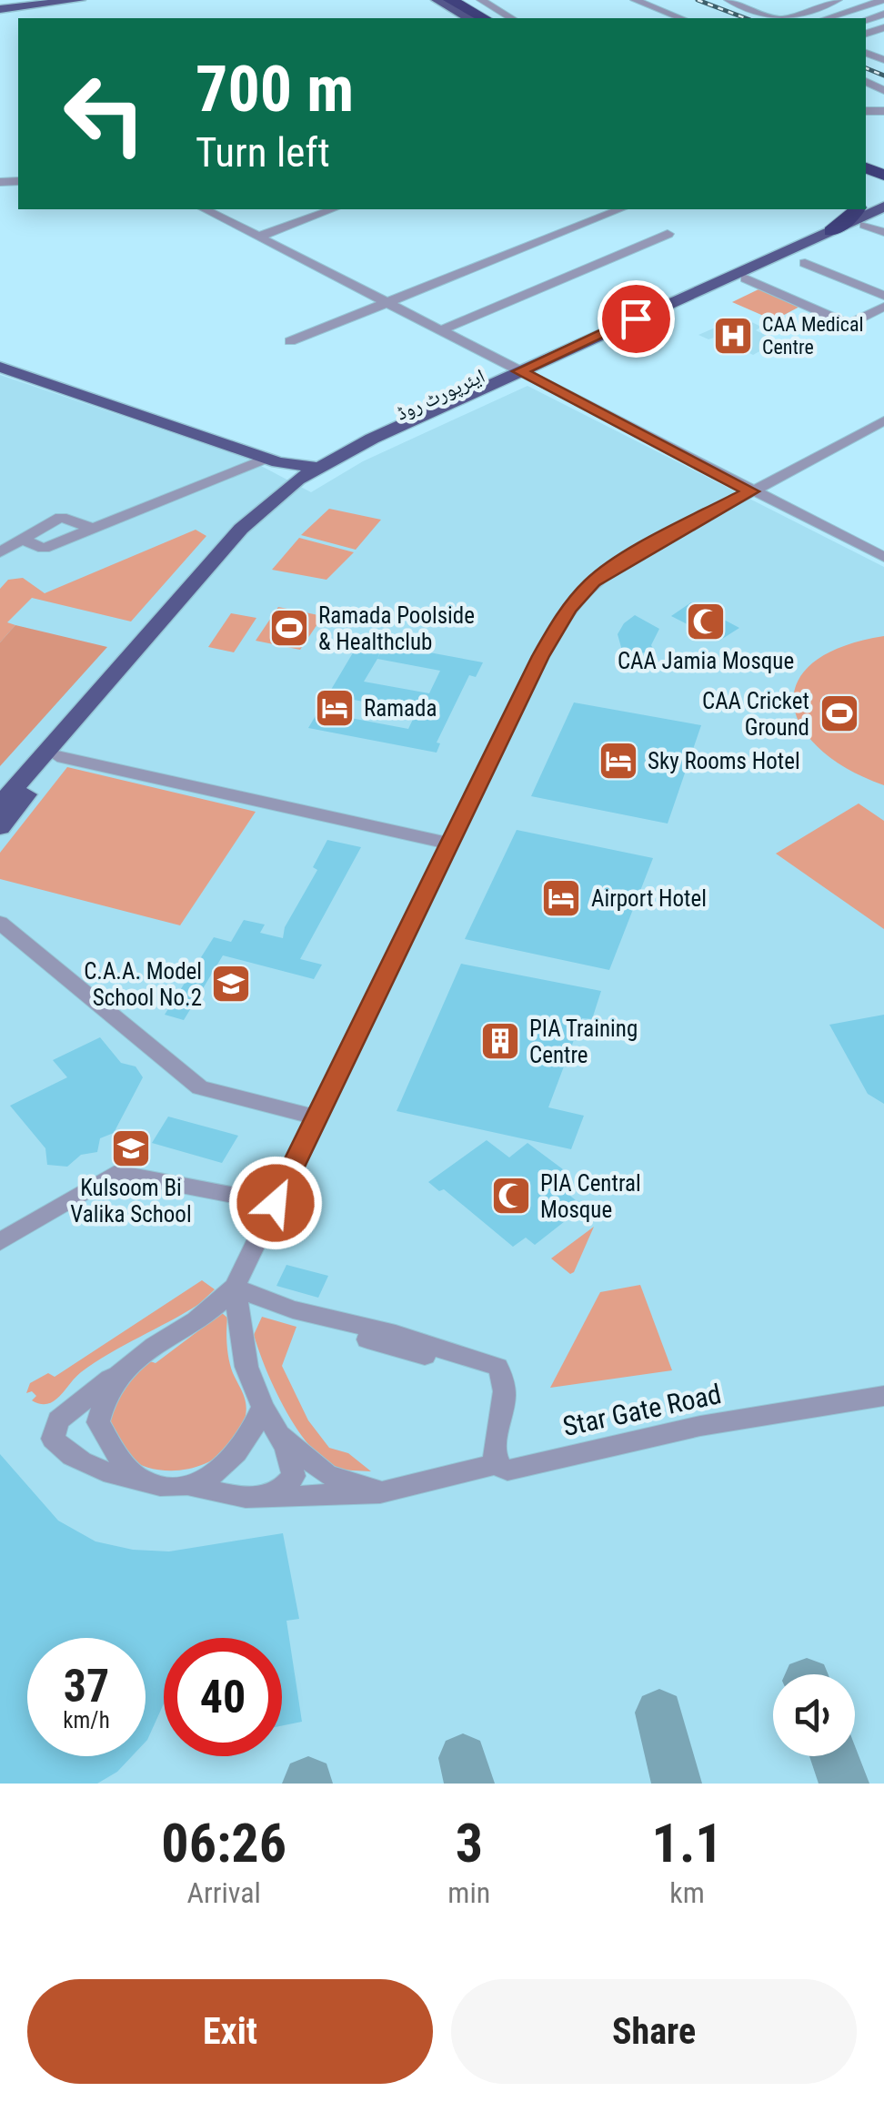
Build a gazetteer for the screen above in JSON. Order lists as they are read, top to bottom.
{
  "streets": {
    "main road": ["ایئرپورٹ روڈ"],
    "street": ["Star Gate Road"]
  },
  "places": {
    "hospital": ["CAA Medical Centre"],
    "mosque": ["CAA Jamia Mosque", "PIA Central Mosque"],
    "sports": ["Ramada Poolside & Healthclub", "CAA Cricket Ground"],
    "hotel": ["Ramada", "Sky Rooms Hotel", "Airport Hotel"],
    "school or university": ["C.A.A. Model School No.2", "Kulsoom Bi Valika School"],
    "building": ["PIA Training Centre"]
  },
  "page": {
    "turn": ["700 m", "Turn left"],
    "speed": "37 km/h",
    "limit": "40",
    "eta": [
      "06:26",
      "Arrival",
      "3",
      "min",
      "1.1",
      "km"
    ],
    "buttons": ["Exit", "Share"]
  }
}
